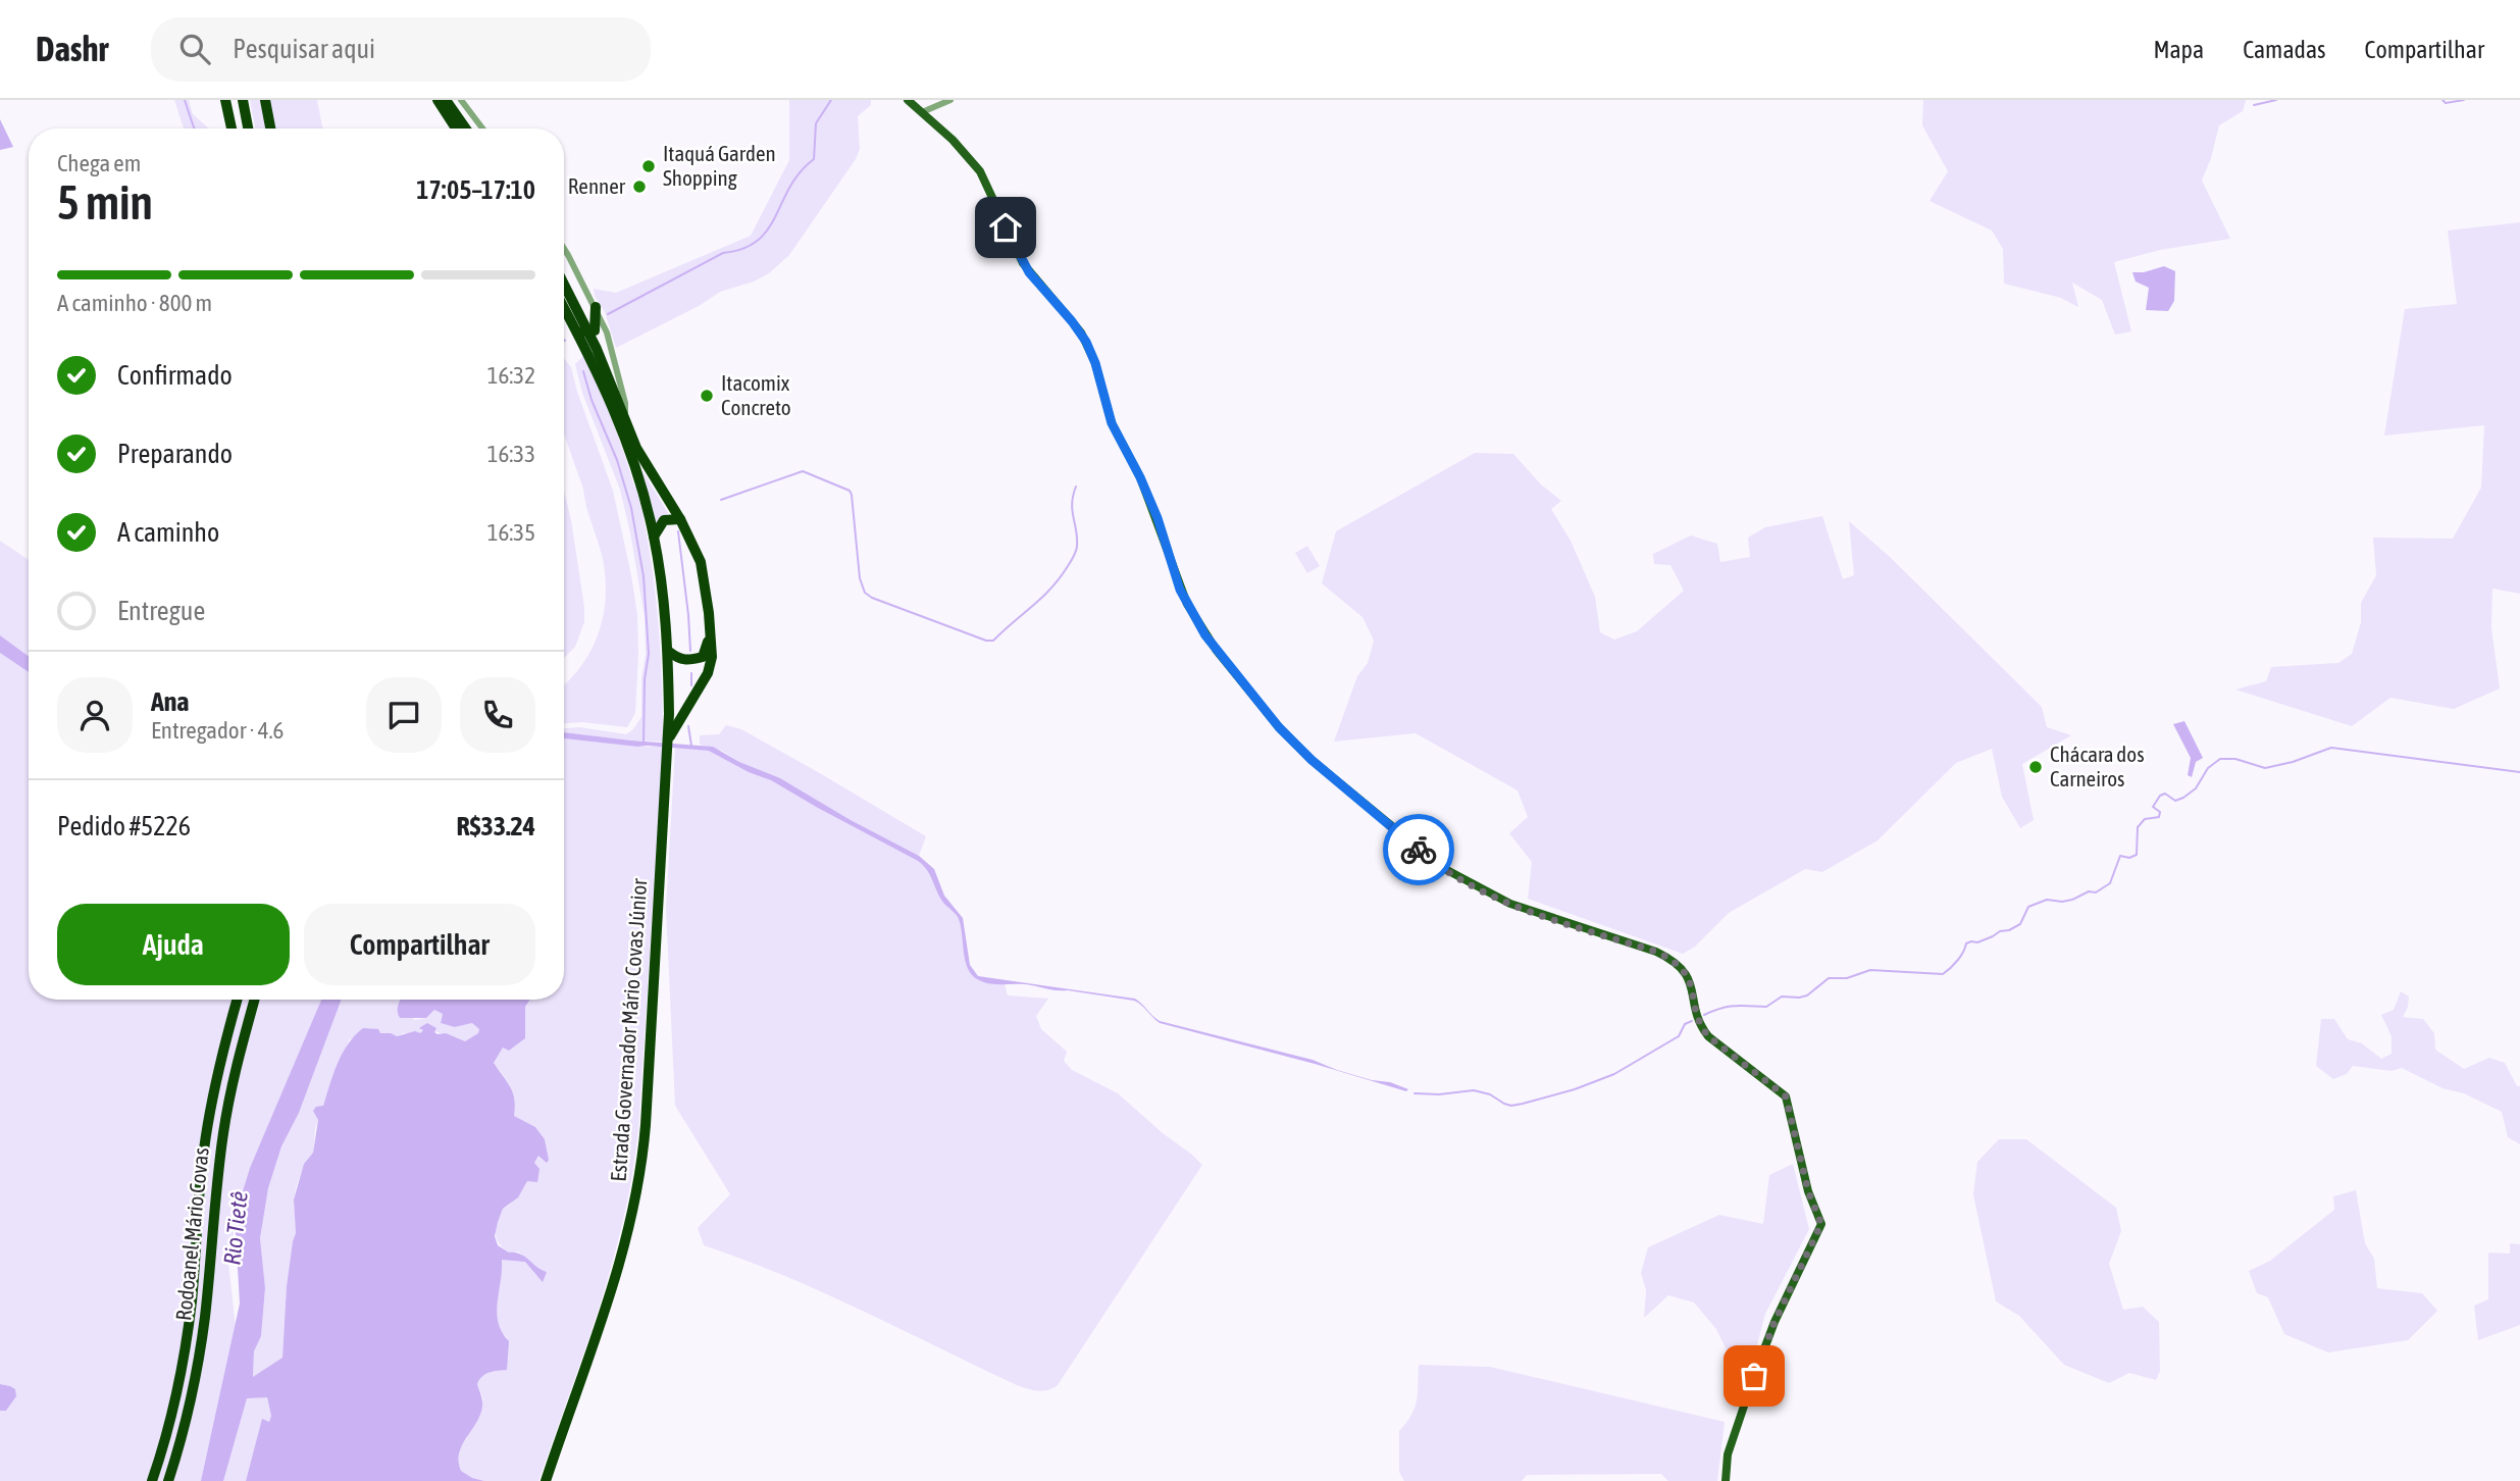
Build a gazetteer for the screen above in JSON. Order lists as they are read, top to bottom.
{
  "streets": {
    "highway": ["Estrada Governador Mário Covas Júnior", "Rodoanel Mário Covas"]
  },
  "water": ["Rio Tietê"],
  "places": [
    "Itaquá Garden Shopping",
    "Renner",
    "Itacomix Concreto",
    "Chácara dos Carneiros"
  ],
  "page": {
    "header": "Dashr",
    "search": "Pesquisar aqui",
    "nav": ["Mapa", "Camadas", "Compartilhar"],
    "heading": ["5 min", "Chega em", "17:05–17:10"],
    "panel": [
      "Ana",
      "Entregador · 4.6",
      "Pedido #5226",
      "R$33.24"
    ],
    "bar": "A caminho · 800 m",
    "list": [
      ["Confirmado", "16:32"],
      ["Preparando", "16:33"],
      ["A caminho", "16:35"],
      "Entregue"
    ],
    "buttons": ["Ajuda", "Compartilhar"]
  }
}
